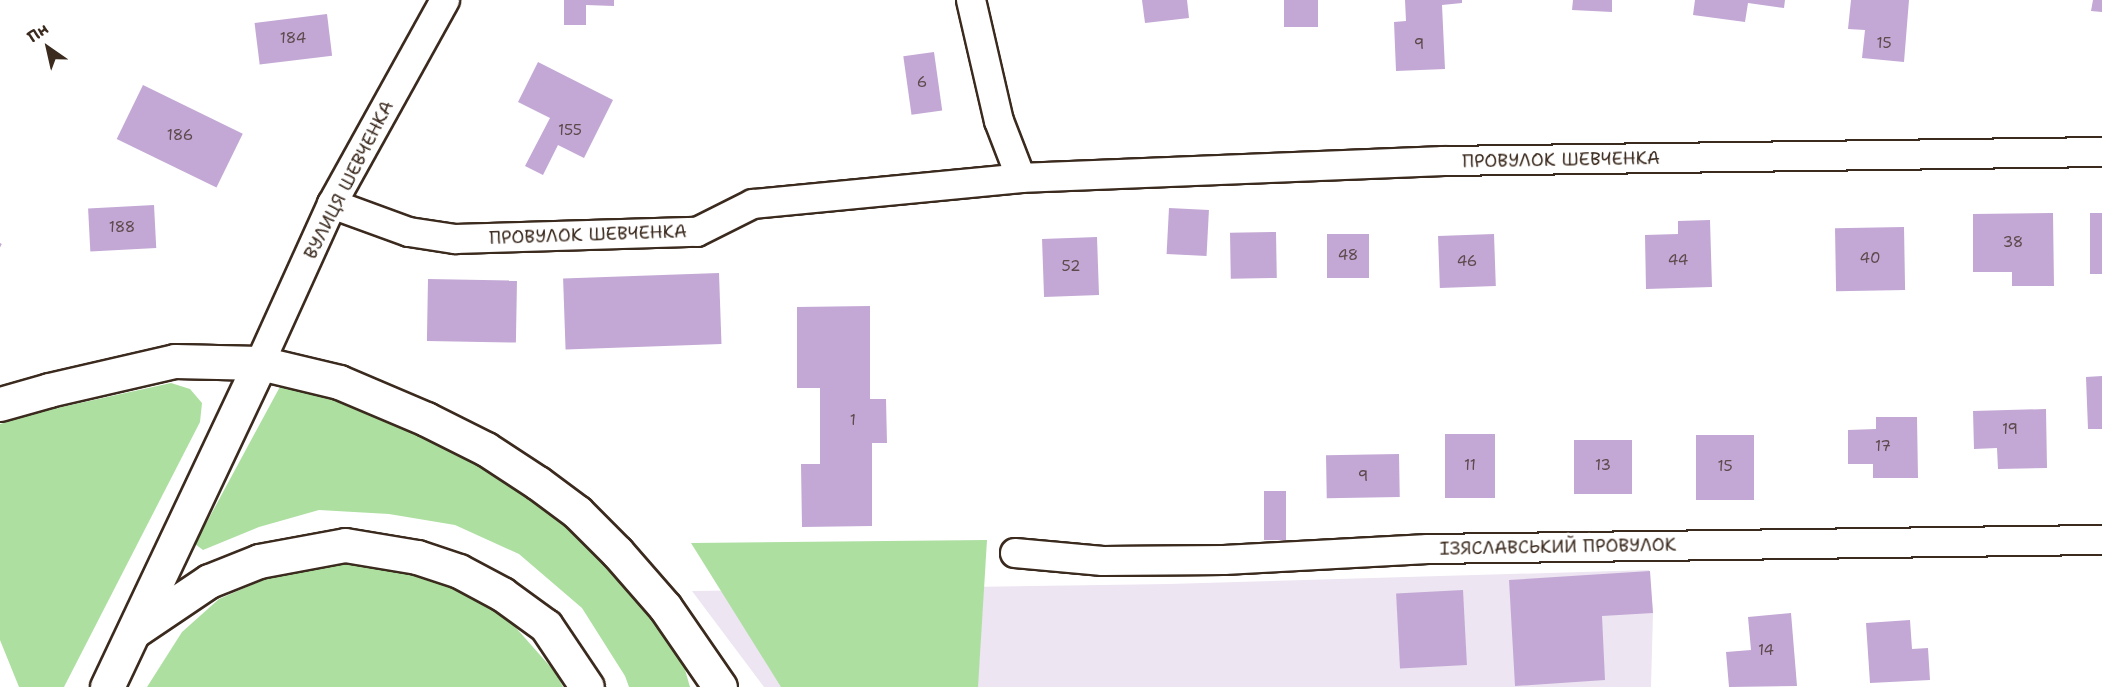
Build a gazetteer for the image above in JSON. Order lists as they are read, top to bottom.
{
  "streets": {
    "main road": ["ВУЛИЦЯ ШЕВЧЕНКА"],
    "street": ["ПРОВУЛОК ШЕВЧЕНКА", "ІЗЯСЛАВСЬКИЙ ПРОВУЛОК"]
  },
  "crossings": [
    ["ПРОВУЛОК ШЕВЧЕНКА", "ВУЛИЦЯ ШЕВЧЕНКА"]
  ],
  "house_numbers": [
    "184",
    "15",
    "9",
    "6",
    "155",
    "186",
    "188",
    "38",
    "48",
    "40",
    "44",
    "46",
    "52",
    "1",
    "19",
    "17",
    "11",
    "13",
    "15",
    "9",
    "14"
  ],
  "north": "top left"
}
